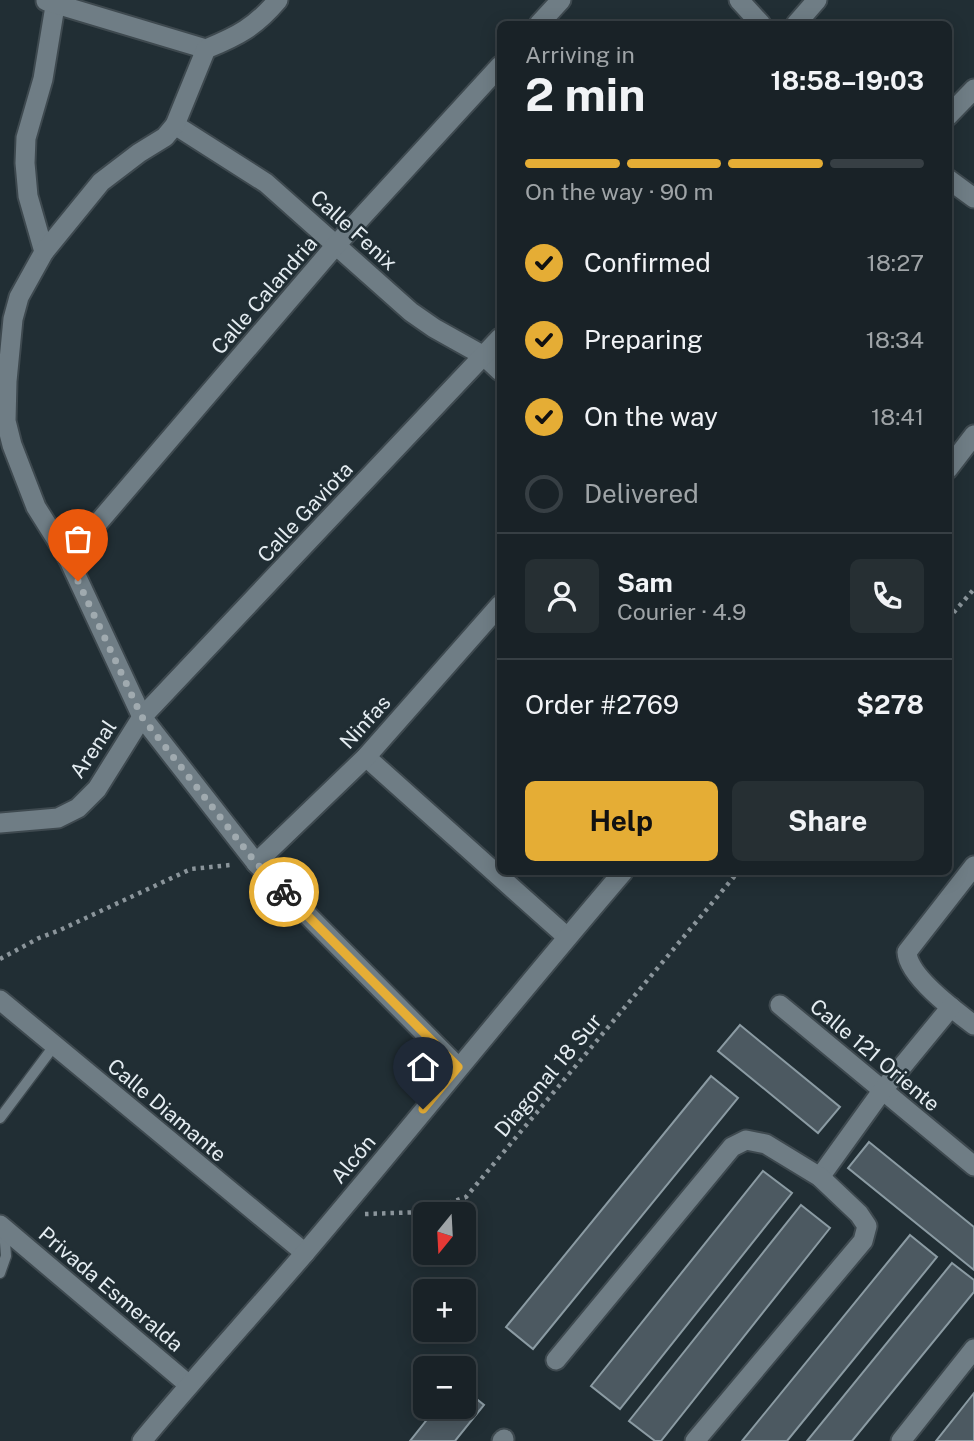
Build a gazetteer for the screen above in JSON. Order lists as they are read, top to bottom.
{
  "streets": {
    "street": [
      "Calle Fenix",
      "Calle Calandria",
      "Calle Gaviota",
      "Ninfas",
      "Arenal",
      "Calle 121 Oriente",
      "Calle Diamante",
      "Alcón",
      "Privada Esmeralda"
    ],
    "path": ["Diagonal 18 Sur"]
  },
  "crossings": [
    ["Calle Fenix", "Calle Calandria"],
    ["Calle Fenix", "Calle Gaviota"],
    ["Calle Gaviota", "Arenal"],
    ["Diagonal 18 Sur", "Alcón"],
    ["Calle Diamante", "Alcón"],
    ["Alcón", "Privada Esmeralda"]
  ],
  "north": "bottom",
  "page": {
    "heading": ["2 min", "Arriving in", "18:58–19:03"],
    "panel": [
      "Sam",
      "Courier · 4.9",
      "Order #2769",
      "$278"
    ],
    "bar": "On the way · 90 m",
    "list": [
      ["Confirmed", "18:27"],
      ["Preparing", "18:34"],
      ["On the way", "18:41"],
      "Delivered"
    ],
    "buttons": ["Help", "Share"],
    "map_buttons": ["+", "−"]
  }
}
